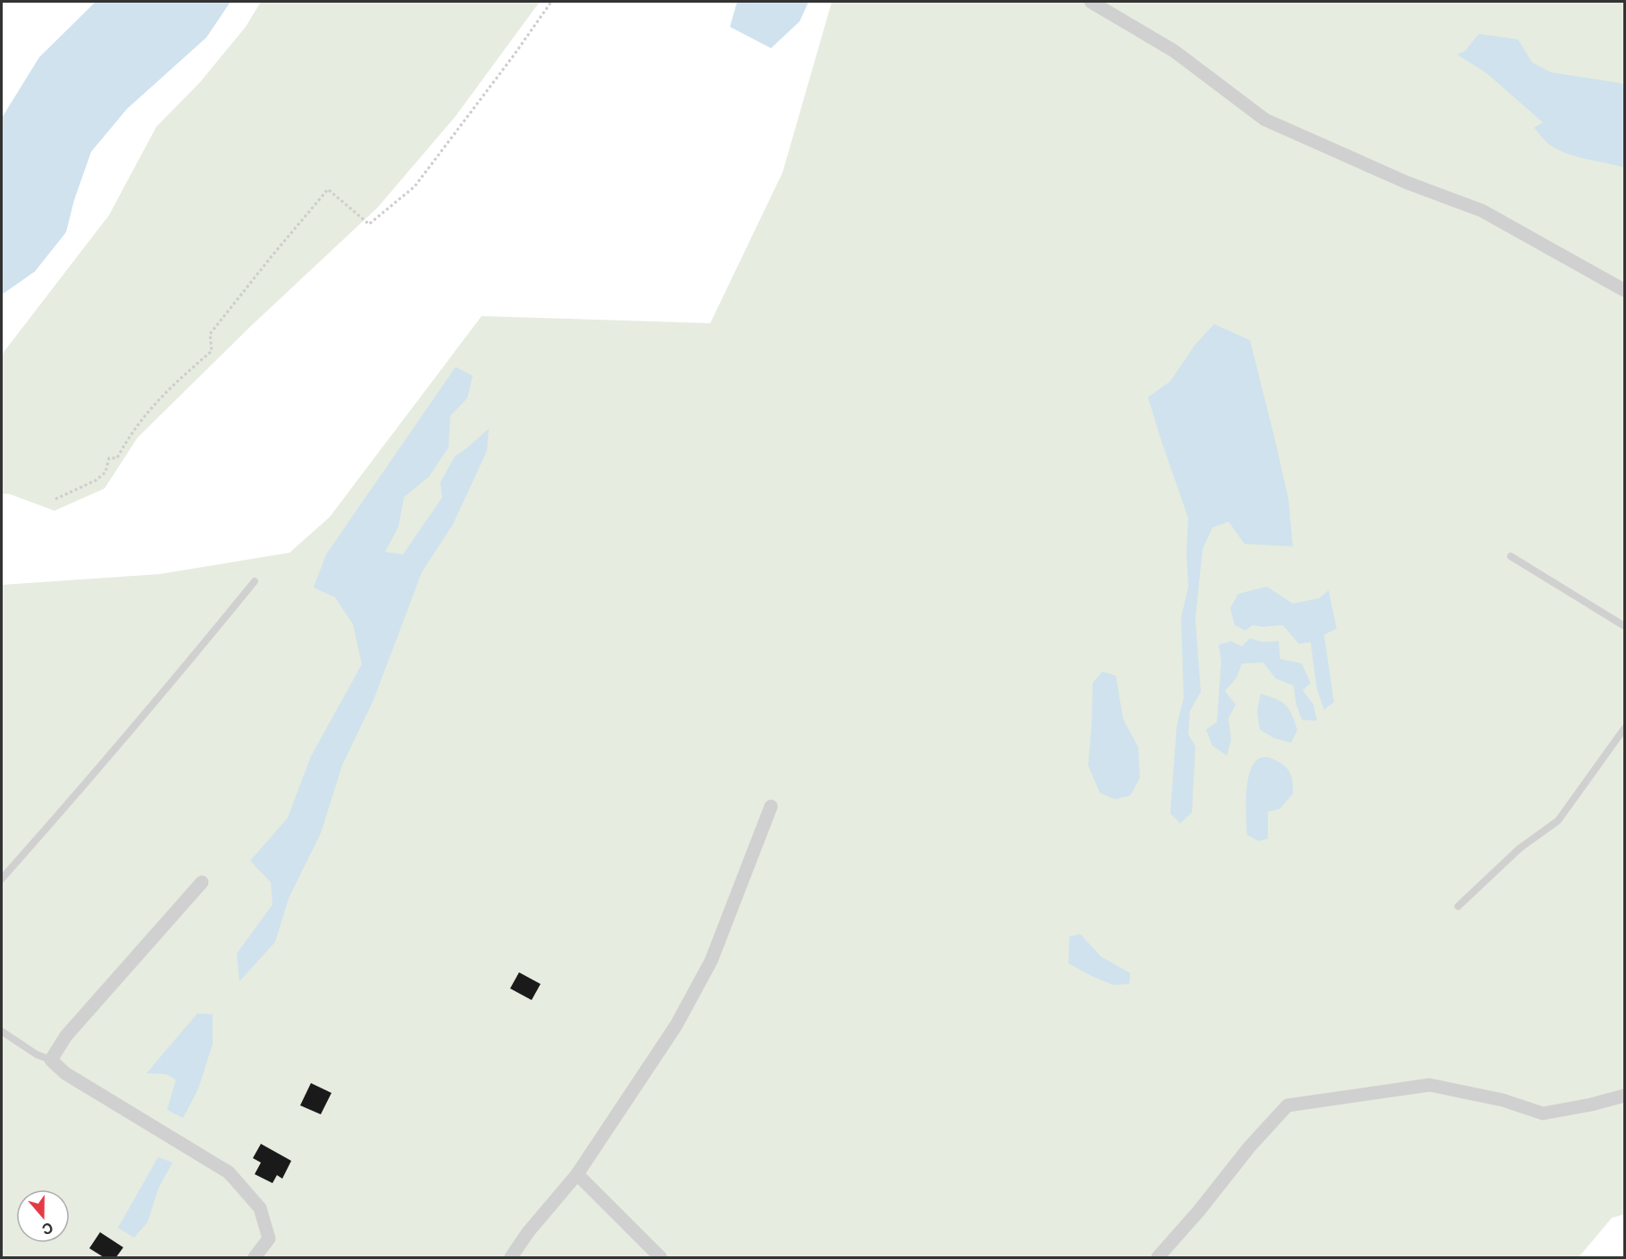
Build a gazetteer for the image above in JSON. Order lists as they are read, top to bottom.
{
  "north": "bottom"
}
